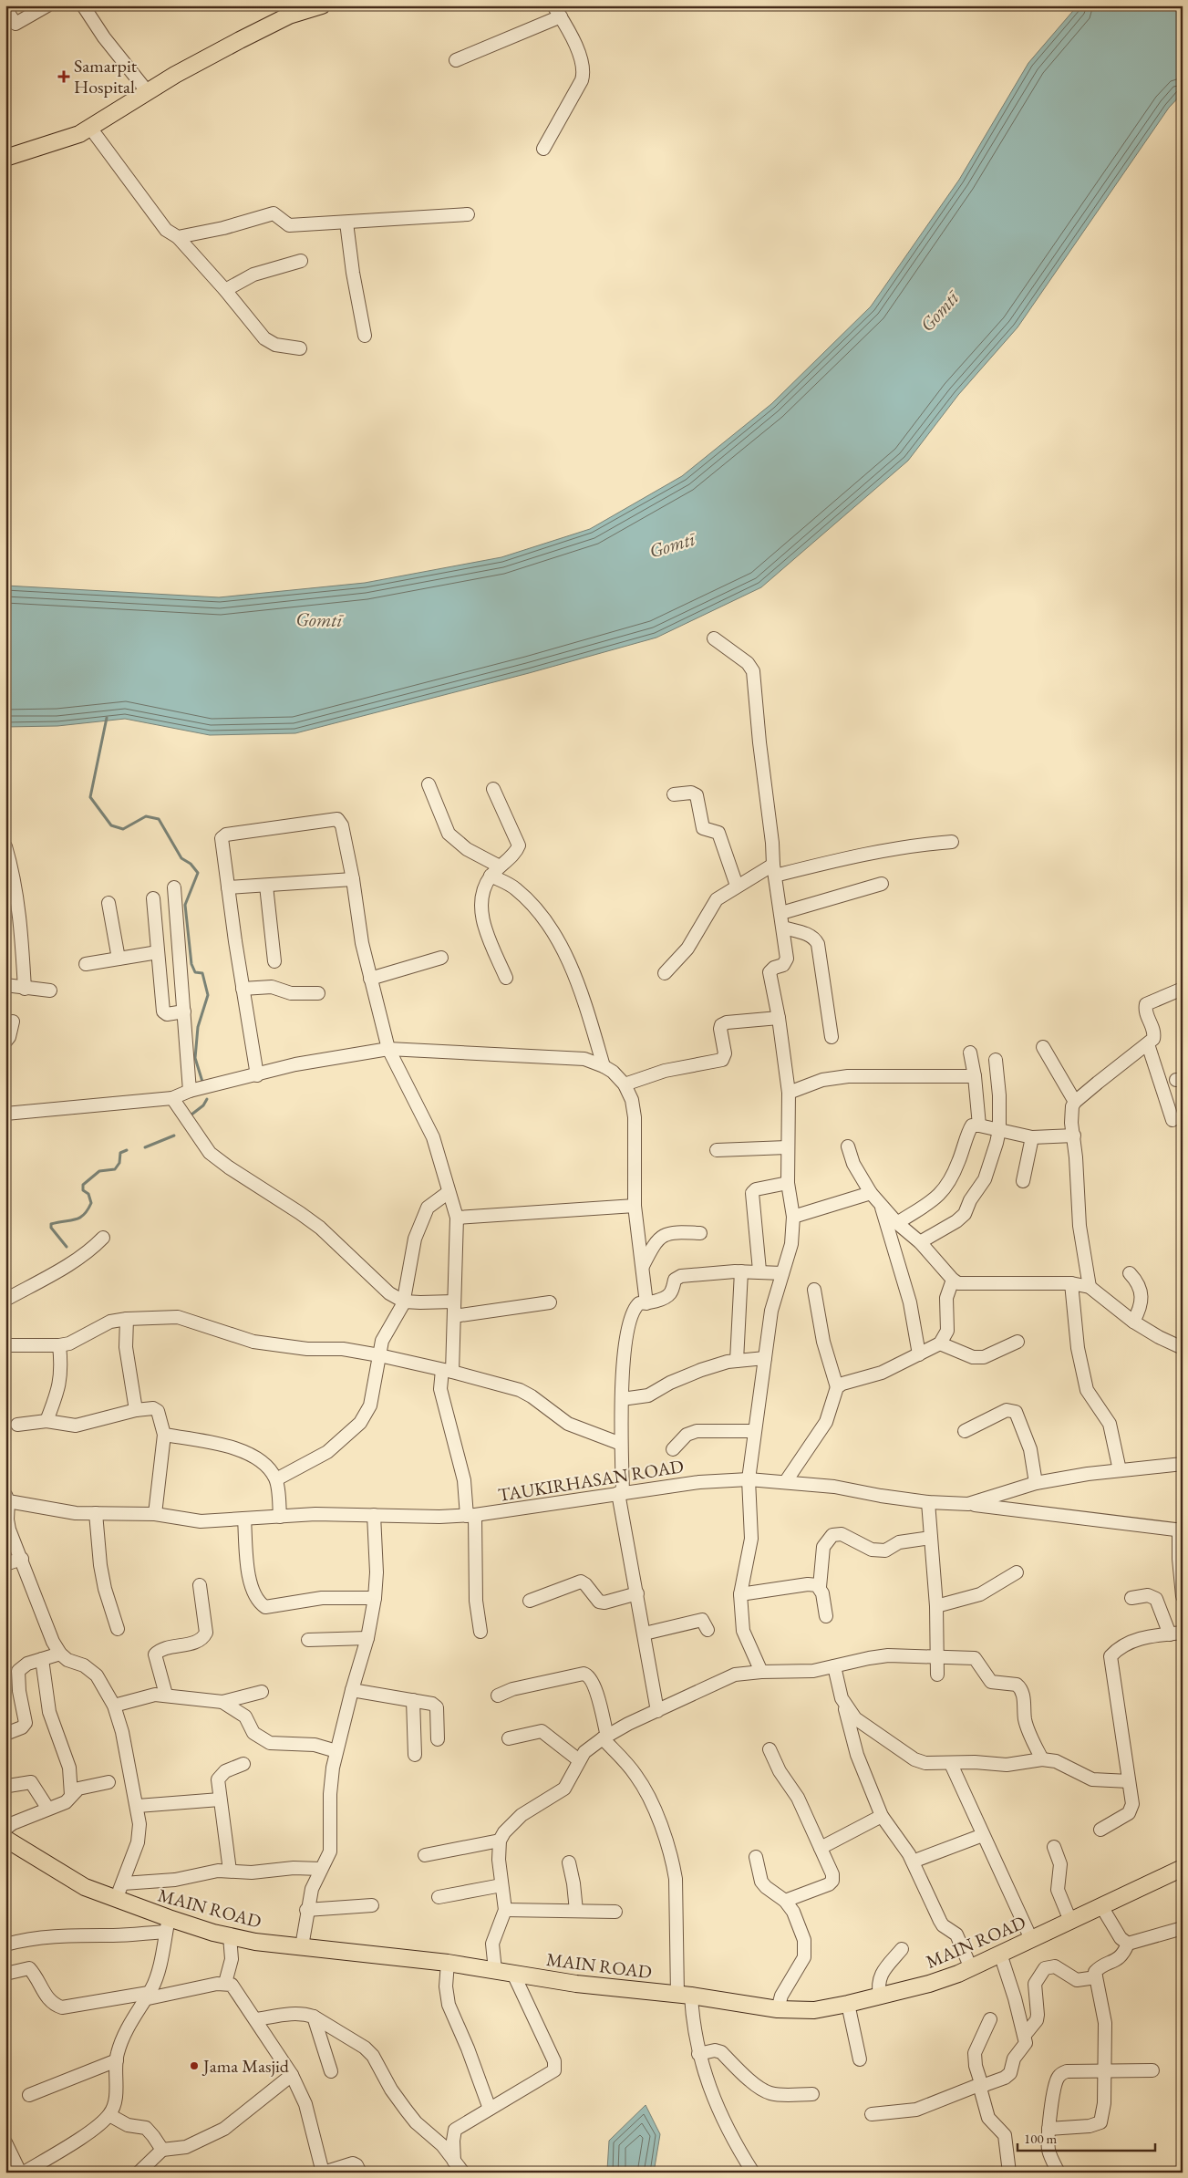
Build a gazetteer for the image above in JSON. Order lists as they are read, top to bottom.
{
  "streets": {
    "main road": ["MAIN ROAD"],
    "street": ["TAUKIRHASAN ROAD"]
  },
  "water": ["Gomtī"],
  "places": {
    "health": ["Samarpit Hospital"],
    "other": ["Jama Masjid"]
  },
  "scale_bar": "100 m"
}
